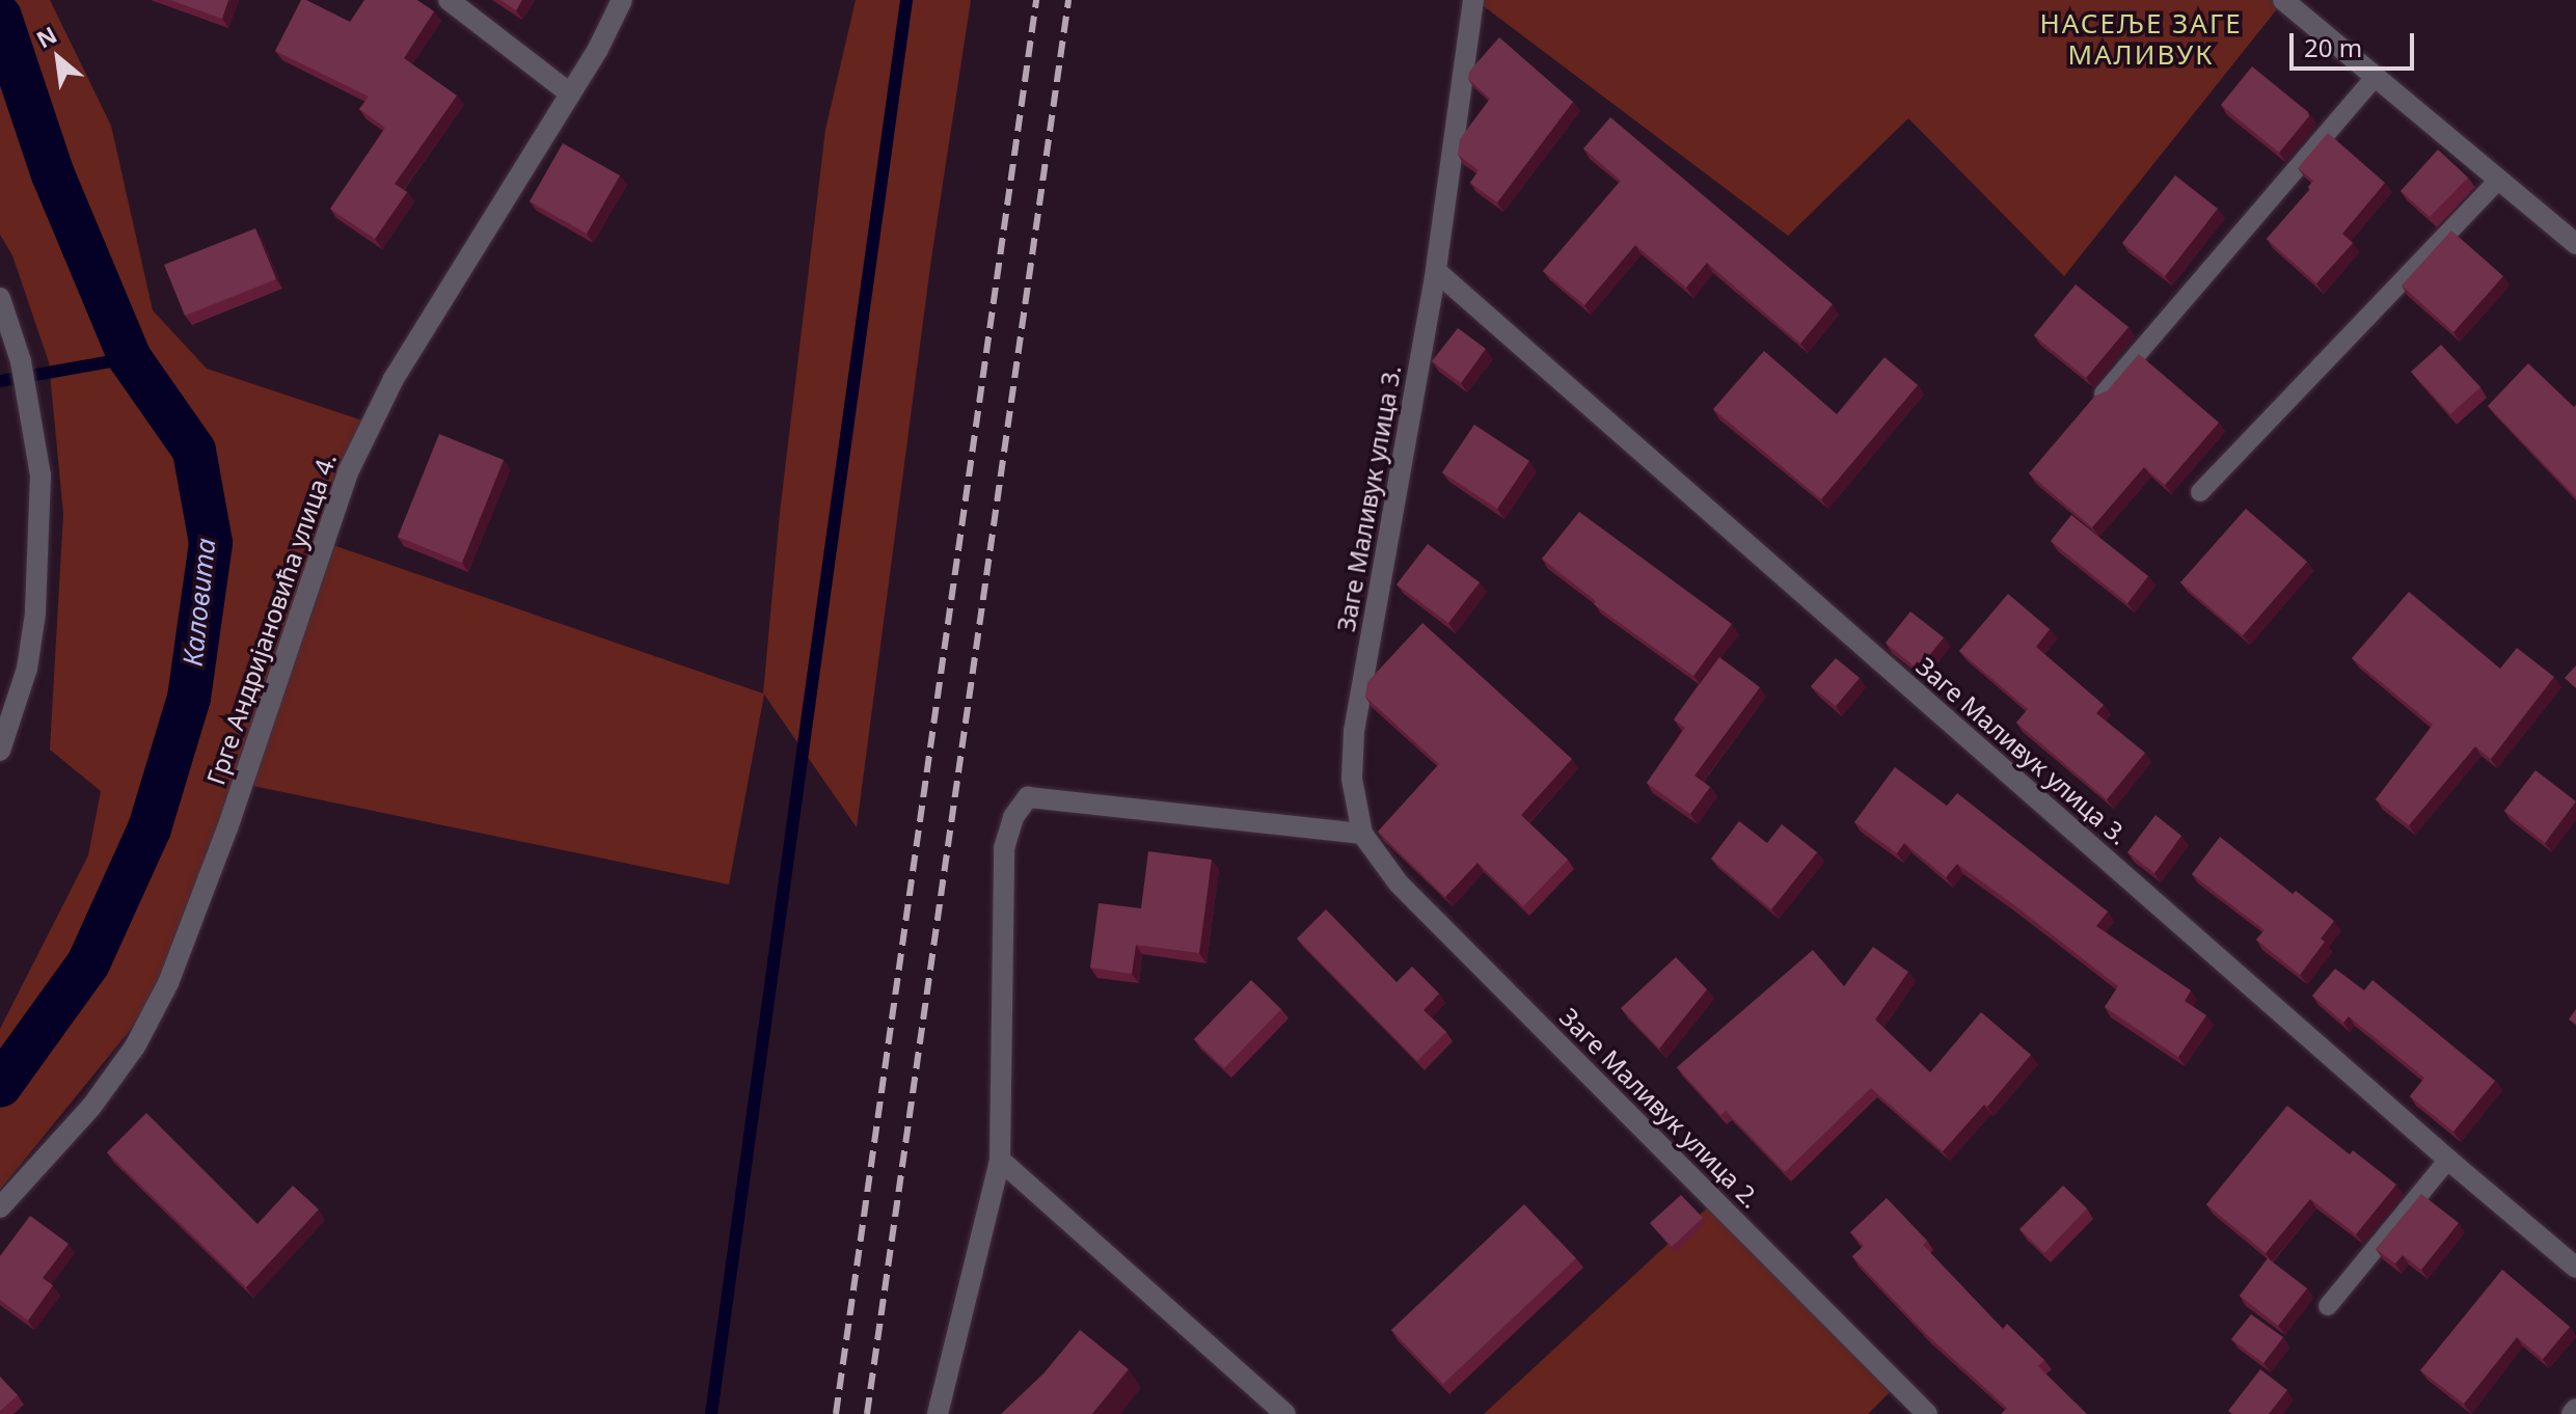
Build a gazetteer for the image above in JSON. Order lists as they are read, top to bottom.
{
  "streets": {
    "street": ["Заге Маливук улица 3.", "Грге Андријановића улица 4.", "Заге Маливук улица 2."]
  },
  "crossings": [
    ["Заге Маливук улица 3.", "Заге Маливук улица 2."]
  ],
  "districts": ["НАСЕЉЕ ЗАГЕ МАЛИВУК"],
  "water": ["Каловита"],
  "scale_bar": "20 m",
  "north": "top left"
}
